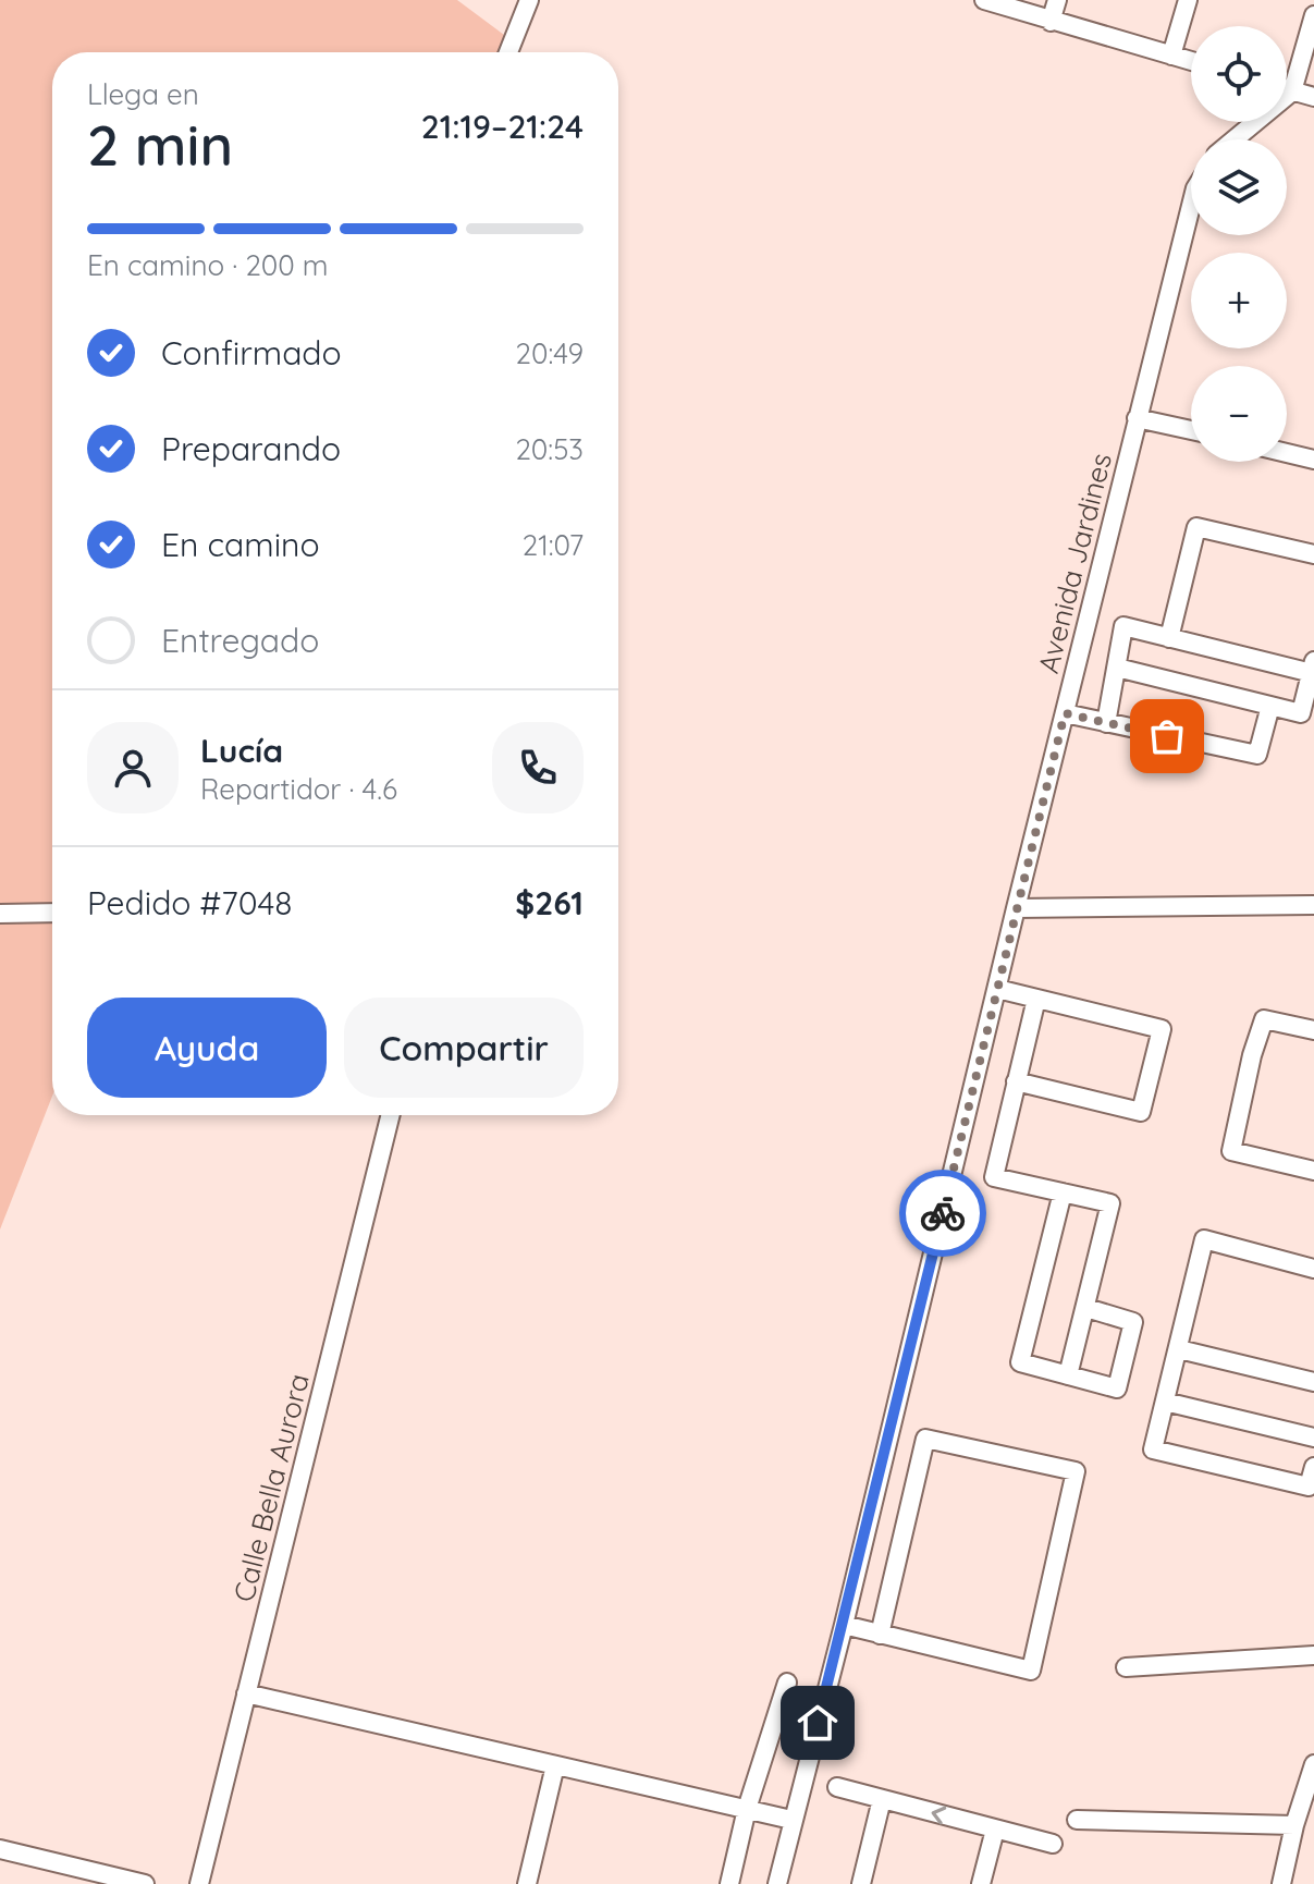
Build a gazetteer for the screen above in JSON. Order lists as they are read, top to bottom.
{
  "streets": {
    "street": ["Avenida Jardines", "Calle Bella Aurora"]
  },
  "page": {
    "map_buttons": ["+", "−"],
    "heading": ["2 min", "Llega en", "21:19–21:24"],
    "panel": [
      "Lucía",
      "Repartidor · 4.6",
      "Pedido #7048",
      "$261"
    ],
    "bar": "En camino · 200 m",
    "list": [
      ["Confirmado", "20:49"],
      ["Preparando", "20:53"],
      ["En camino", "21:07"],
      "Entregado"
    ],
    "buttons": ["Ayuda", "Compartir"]
  }
}
